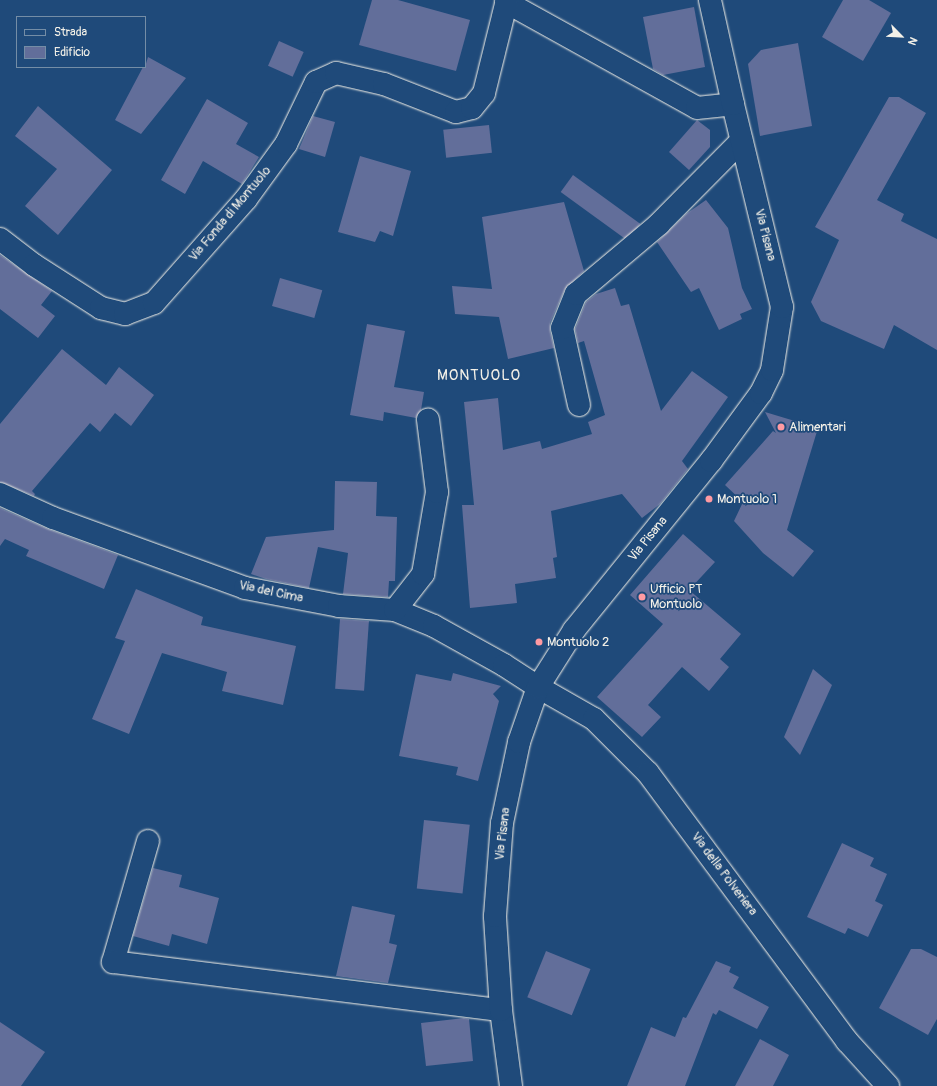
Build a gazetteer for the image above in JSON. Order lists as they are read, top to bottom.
{
  "streets": {
    "street": [
      "Via Fonda di Montuolo",
      "Via Pisana",
      "Via del Cima",
      "Via della Polveriera"
    ]
  },
  "crossings": [
    ["Via Pisana", "Via del Cima"],
    ["Via Pisana", "Via della Polveriera"],
    ["Via del Cima", "Via della Polveriera"]
  ],
  "districts": ["MONTUOLO"],
  "places": [
    "Alimentari",
    "Montuolo 1",
    "Ufficio PT Montuolo",
    "Montuolo 2"
  ],
  "legend": ["Strada", "Edificio"],
  "north": "bottom right"
}
